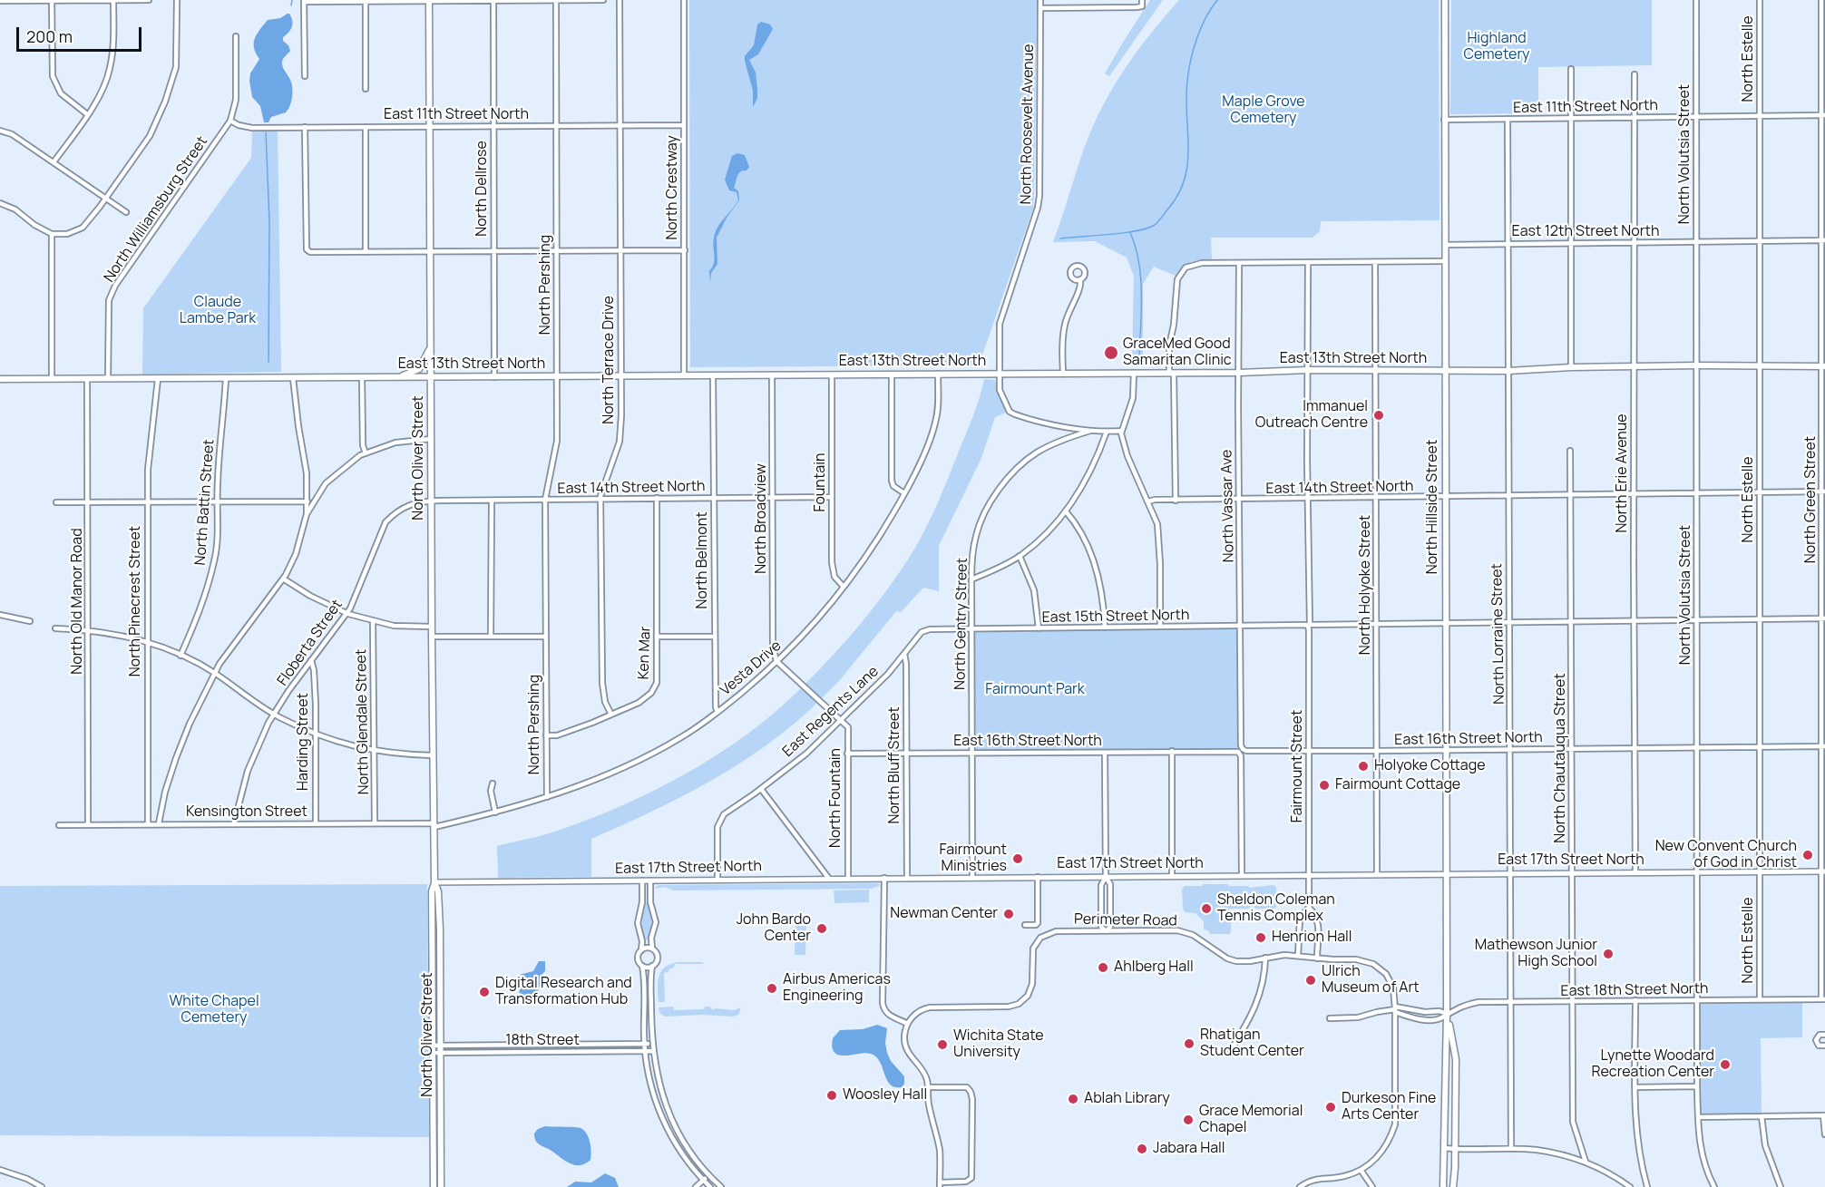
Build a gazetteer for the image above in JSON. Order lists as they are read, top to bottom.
{
  "streets": {
    "main road": ["East 13th Street North", "North Oliver Street", "North Hillside Street"],
    "street": [
      "North Estelle",
      "East 11th Street North",
      "North Roosevelt Avenue",
      "North Volutsia Street",
      "North Crestway",
      "North Dellrose",
      "North Williamsburg Street",
      "East 12th Street North",
      "North Pershing",
      "North Terrace Drive",
      "North Erie Avenue",
      "Fountain",
      "East 14th Street North",
      "North Green Street",
      "North Battin Street",
      "North Vassar Ave",
      "North Broadview",
      "North Belmont",
      "North Holyoke Street",
      "North Old Manor Road",
      "North Pinecrest Street",
      "East 15th Street North",
      "North Gentry Street",
      "North Lorraine Street",
      "Floberta Street",
      "Ken Mar",
      "Vesta Drive",
      "East Regents Lane",
      "North Glendale Street",
      "East 16th Street North",
      "Harding Street",
      "North Chautauqua Street",
      "North Bluff Street",
      "Fairmount Street",
      "North Fountain",
      "Kensington Street",
      "East 17th Street North",
      "Perimeter Road",
      "East 18th Street North",
      "18th Street"
    ]
  },
  "crossings": [
    ["North Estelle", "East 11th Street North"],
    ["North Estelle", "East 12th Street North"],
    ["North Estelle", "East 13th Street North"],
    ["North Estelle", "East 14th Street North"],
    ["North Estelle", "East 15th Street North"],
    ["North Estelle", "East 16th Street North"],
    ["North Estelle", "East 17th Street North"],
    ["North Estelle", "East 18th Street North"],
    ["East 11th Street North", "North Volutsia Street"],
    ["East 11th Street North", "North Crestway"],
    ["East 11th Street North", "North Dellrose"],
    ["East 11th Street North", "North Williamsburg Street"],
    ["East 11th Street North", "North Pershing"],
    ["East 11th Street North", "North Terrace Drive"],
    ["East 11th Street North", "North Oliver Street"],
    ["East 11th Street North", "North Erie Avenue"],
    ["East 11th Street North", "North Green Street"],
    ["East 11th Street North", "North Hillside Street"],
    ["East 11th Street North", "North Lorraine Street"],
    ["North Roosevelt Avenue", "East 13th Street North"],
    ["North Roosevelt Avenue", "North Gentry Street"],
    ["North Volutsia Street", "East 12th Street North"],
    ["North Volutsia Street", "East 13th Street North"],
    ["North Volutsia Street", "East 14th Street North"],
    ["North Volutsia Street", "East 15th Street North"],
    ["North Volutsia Street", "East 16th Street North"],
    ["North Volutsia Street", "East 17th Street North"],
    ["North Volutsia Street", "East 18th Street North"],
    ["North Crestway", "East 13th Street North"],
    ["North Dellrose", "East 13th Street North"],
    ["North Williamsburg Street", "East 13th Street North"],
    ["East 12th Street North", "North Erie Avenue"],
    ["East 12th Street North", "North Green Street"],
    ["East 12th Street North", "North Hillside Street"],
    ["East 12th Street North", "North Lorraine Street"],
    ["North Pershing", "East 13th Street North"],
    ["North Pershing", "East 14th Street North"],
    ["North Pershing", "Ken Mar"],
    ["North Pershing", "Vesta Drive"],
    ["East 13th Street North", "North Terrace Drive"],
    ["East 13th Street North", "North Oliver Street"],
    ["East 13th Street North", "North Erie Avenue"],
    ["East 13th Street North", "Fountain"],
    ["East 13th Street North", "North Green Street"],
    ["East 13th Street North", "North Battin Street"],
    ["East 13th Street North", "North Vassar Ave"],
    ["East 13th Street North", "North Hillside Street"],
    ["East 13th Street North", "North Broadview"],
    ["East 13th Street North", "North Belmont"],
    ["East 13th Street North", "North Holyoke Street"],
    ["East 13th Street North", "North Old Manor Road"],
    ["East 13th Street North", "North Pinecrest Street"],
    ["East 13th Street North", "North Lorraine Street"],
    ["East 13th Street North", "Vesta Drive"],
    ["East 13th Street North", "Fairmount Street"],
    ["North Terrace Drive", "East 14th Street North"],
    ["North Terrace Drive", "Ken Mar"],
    ["North Oliver Street", "East 14th Street North"],
    ["North Oliver Street", "Floberta Street"],
    ["North Oliver Street", "Vesta Drive"],
    ["North Oliver Street", "Kensington Street"],
    ["North Oliver Street", "East 17th Street North"],
    ["North Oliver Street", "18th Street"],
    ["North Erie Avenue", "East 14th Street North"],
    ["North Erie Avenue", "East 15th Street North"],
    ["North Erie Avenue", "East 16th Street North"],
    ["North Erie Avenue", "East 17th Street North"],
    ["Fountain", "East 14th Street North"],
    ["Fountain", "Vesta Drive"],
    ["East 14th Street North", "North Green Street"],
    ["East 14th Street North", "North Vassar Ave"],
    ["East 14th Street North", "North Hillside Street"],
    ["East 14th Street North", "North Broadview"],
    ["East 14th Street North", "North Belmont"],
    ["East 14th Street North", "North Holyoke Street"],
    ["East 14th Street North", "North Lorraine Street"],
    ["East 14th Street North", "Floberta Street"],
    ["East 14th Street North", "Ken Mar"],
    ["East 14th Street North", "North Chautauqua Street"],
    ["East 14th Street North", "Fairmount Street"],
    ["North Green Street", "East 15th Street North"],
    ["North Green Street", "East 16th Street North"],
    ["North Green Street", "East 17th Street North"],
    ["North Green Street", "East 18th Street North"],
    ["North Vassar Ave", "East 15th Street North"],
    ["North Vassar Ave", "East 16th Street North"],
    ["North Vassar Ave", "East 17th Street North"],
    ["North Hillside Street", "East 15th Street North"],
    ["North Hillside Street", "East 16th Street North"],
    ["North Hillside Street", "East 17th Street North"],
    ["North Hillside Street", "East 18th Street North"],
    ["North Broadview", "Vesta Drive"],
    ["North Belmont", "Vesta Drive"],
    ["North Holyoke Street", "East 15th Street North"],
    ["North Holyoke Street", "East 16th Street North"],
    ["North Holyoke Street", "East 17th Street North"],
    ["North Old Manor Road", "Kensington Street"],
    ["North Pinecrest Street", "Kensington Street"],
    ["East 15th Street North", "North Gentry Street"],
    ["East 15th Street North", "North Lorraine Street"],
    ["East 15th Street North", "East Regents Lane"],
    ["East 15th Street North", "North Chautauqua Street"],
    ["East 15th Street North", "Fairmount Street"],
    ["North Gentry Street", "East 16th Street North"],
    ["North Gentry Street", "East 17th Street North"],
    ["North Lorraine Street", "East 16th Street North"],
    ["North Lorraine Street", "East 17th Street North"],
    ["North Lorraine Street", "East 18th Street North"],
    ["Floberta Street", "Harding Street"],
    ["Floberta Street", "Kensington Street"],
    ["Vesta Drive", "Kensington Street"],
    ["East Regents Lane", "North Bluff Street"],
    ["East Regents Lane", "North Fountain"],
    ["East Regents Lane", "East 17th Street North"],
    ["North Glendale Street", "Kensington Street"],
    ["East 16th Street North", "North Chautauqua Street"],
    ["East 16th Street North", "North Bluff Street"],
    ["East 16th Street North", "Fairmount Street"],
    ["East 16th Street North", "North Fountain"],
    ["Harding Street", "Kensington Street"],
    ["North Chautauqua Street", "East 17th Street North"],
    ["North Chautauqua Street", "East 18th Street North"],
    ["North Bluff Street", "East 17th Street North"],
    ["Fairmount Street", "East 17th Street North"],
    ["Fairmount Street", "Perimeter Road"],
    ["North Fountain", "East 17th Street North"],
    ["Perimeter Road", "East 18th Street North"]
  ],
  "parks": [
    "Highland Cemetery",
    "Maple Grove Cemetery",
    "Claude Lambe Park",
    "Fairmount Park",
    "White Chapel Cemetery"
  ],
  "places": [
    "GraceMed Good Samaritan Clinic",
    "Immanuel Outreach Centre",
    "Holyoke Cottage",
    "Fairmount Cottage",
    "New Convent Church of God in Christ",
    "Fairmount Ministries",
    "Sheldon Coleman Tennis Complex",
    "Newman Center",
    "John Bardo Center",
    "Henrion Hall",
    "Mathewson Junior High School",
    "Ahlberg Hall",
    "Ulrich Museum of Art",
    "Airbus Americas Engineering",
    "Digital Research and Transformation Hub",
    "Rhatigan Student Center",
    "Wichita State University",
    "Lynette Woodard Recreation Center",
    "Woosley Hall",
    "Ablah Library",
    "Durkeson Fine Arts Center",
    "Grace Memorial Chapel",
    "Jabara Hall"
  ],
  "scale_bar": "200 m"
}
